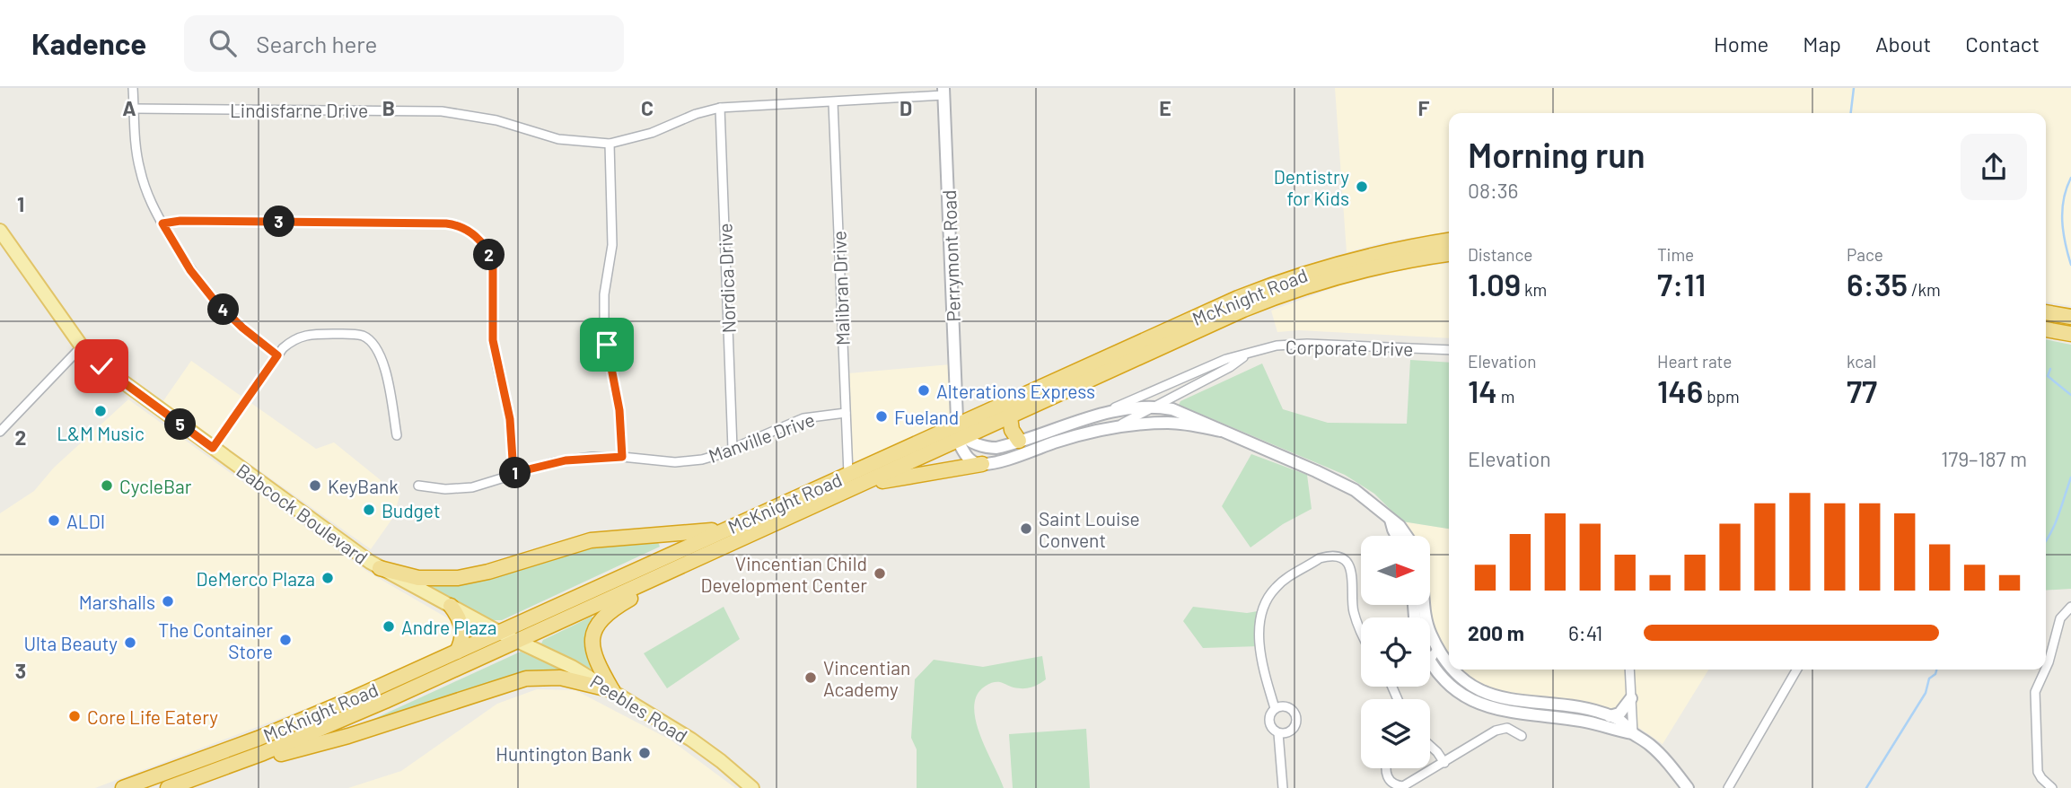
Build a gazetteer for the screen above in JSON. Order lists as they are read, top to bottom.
{
  "streets": {
    "highway": ["McKnight Road"],
    "main road": ["Babcock Boulevard", "Peebles Road"],
    "street": [
      "Lindisfarne Drive",
      "Perrymont Road",
      "Nordica Drive",
      "Malibran Drive",
      "Corporate Drive",
      "Manville Drive"
    ]
  },
  "crossings": [
    ["Lindisfarne Drive", "Perrymont Road"],
    ["Lindisfarne Drive", "Nordica Drive"],
    ["Lindisfarne Drive", "Malibran Drive"],
    ["Perrymont Road", "McKnight Road"],
    ["Nordica Drive", "Manville Drive"],
    ["Malibran Drive", "McKnight Road"],
    ["Malibran Drive", "Manville Drive"],
    ["McKnight Road", "Babcock Boulevard"],
    ["McKnight Road", "Peebles Road"],
    ["Babcock Boulevard", "Peebles Road"]
  ],
  "places": [
    "Dentistry for Kids",
    "Alterations Express",
    "L&M Music",
    "Fueland",
    "CycleBar",
    "KeyBank",
    "Budget",
    "ALDI",
    "Saint Louise Convent",
    "Vincentian Child Development Center",
    "DeMerco Plaza",
    "Marshalls",
    "Andre Plaza",
    "The Container Store",
    "Ulta Beauty",
    "Vincentian Academy",
    "Core Life Eatery",
    "Huntington Bank"
  ],
  "north": "right",
  "page": {
    "header": "Kadence",
    "search": "Search here",
    "nav": [
      "Home",
      "Map",
      "About",
      "Contact"
    ],
    "heading": ["Morning run", "08:36"],
    "pins": [
      "3",
      "2",
      "4",
      "5",
      "1"
    ],
    "stats": [
      ["Distance", "1.09 km"],
      ["Time", "7:11"],
      ["Pace", "6:35 /km"],
      ["Elevation", "14 m"],
      ["Heart rate", "146 bpm"],
      ["kcal", "77"]
    ],
    "chart": ["Elevation", "179–187 m"],
    "list": [
      {
        "name": "200 m",
        "note": "6:41"
      }
    ]
  },
  "grid": {
    "columns": [
      "A",
      "B",
      "C",
      "D",
      "E",
      "F"
    ],
    "rows": ["1", "2", "3"]
  }
}
